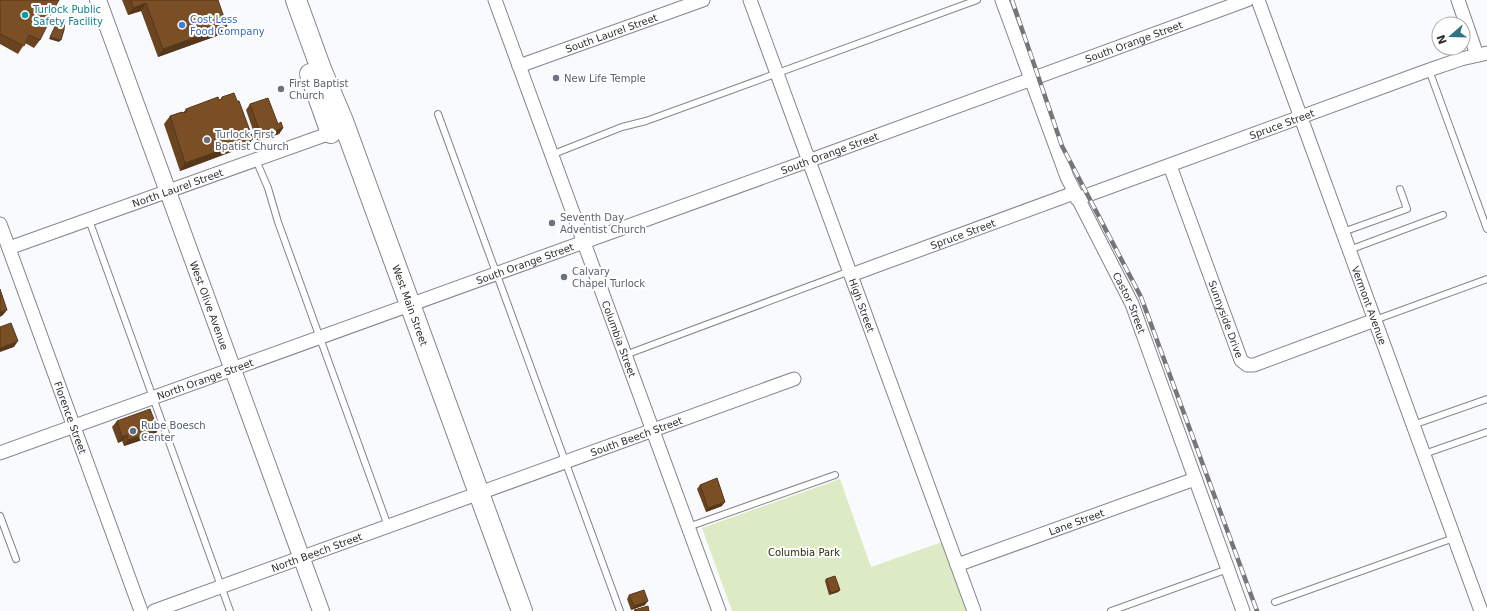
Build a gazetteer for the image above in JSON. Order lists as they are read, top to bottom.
{
  "streets": {
    "main road": ["West Main Street"],
    "street": [
      "South Laurel Street",
      "South Orange Street",
      "Spruce Street",
      "North Laurel Street",
      "Castor Street",
      "High Street",
      "West Olive Avenue",
      "Vermont Avenue",
      "Sunnyside Drive",
      "Columbia Street",
      "North Orange Street",
      "Florence Street",
      "South Beech Street",
      "Lane Street",
      "North Beech Street"
    ]
  },
  "crossings": [
    ["South Laurel Street", "Columbia Street"],
    ["South Orange Street", "Castor Street"],
    ["South Orange Street", "West Main Street"],
    ["South Orange Street", "High Street"],
    ["South Orange Street", "Columbia Street"],
    ["South Orange Street", "North Orange Street"],
    ["Spruce Street", "Castor Street"],
    ["Spruce Street", "High Street"],
    ["Spruce Street", "Vermont Avenue"],
    ["Spruce Street", "Sunnyside Drive"],
    ["North Laurel Street", "West Main Street"],
    ["North Laurel Street", "West Olive Avenue"],
    ["North Laurel Street", "Florence Street"],
    ["Castor Street", "Lane Street"],
    ["West Main Street", "North Orange Street"],
    ["West Main Street", "South Beech Street"],
    ["West Main Street", "North Beech Street"],
    ["High Street", "Lane Street"],
    ["West Olive Avenue", "North Orange Street"],
    ["West Olive Avenue", "North Beech Street"],
    ["Vermont Avenue", "Sunnyside Drive"],
    ["Columbia Street", "South Beech Street"],
    ["North Orange Street", "Florence Street"],
    ["South Beech Street", "North Beech Street"]
  ],
  "parks": ["Columbia Park"],
  "places": [
    "Turlock Public Safety Facility",
    "Cost Less Food Company",
    "New Life Temple",
    "First Baptist Church",
    "Turlock First Bpatist Church",
    "Seventh Day Adventist Church",
    "Calvary Chapel Turlock",
    "Rube Boesch Center"
  ],
  "north": "left"
}
